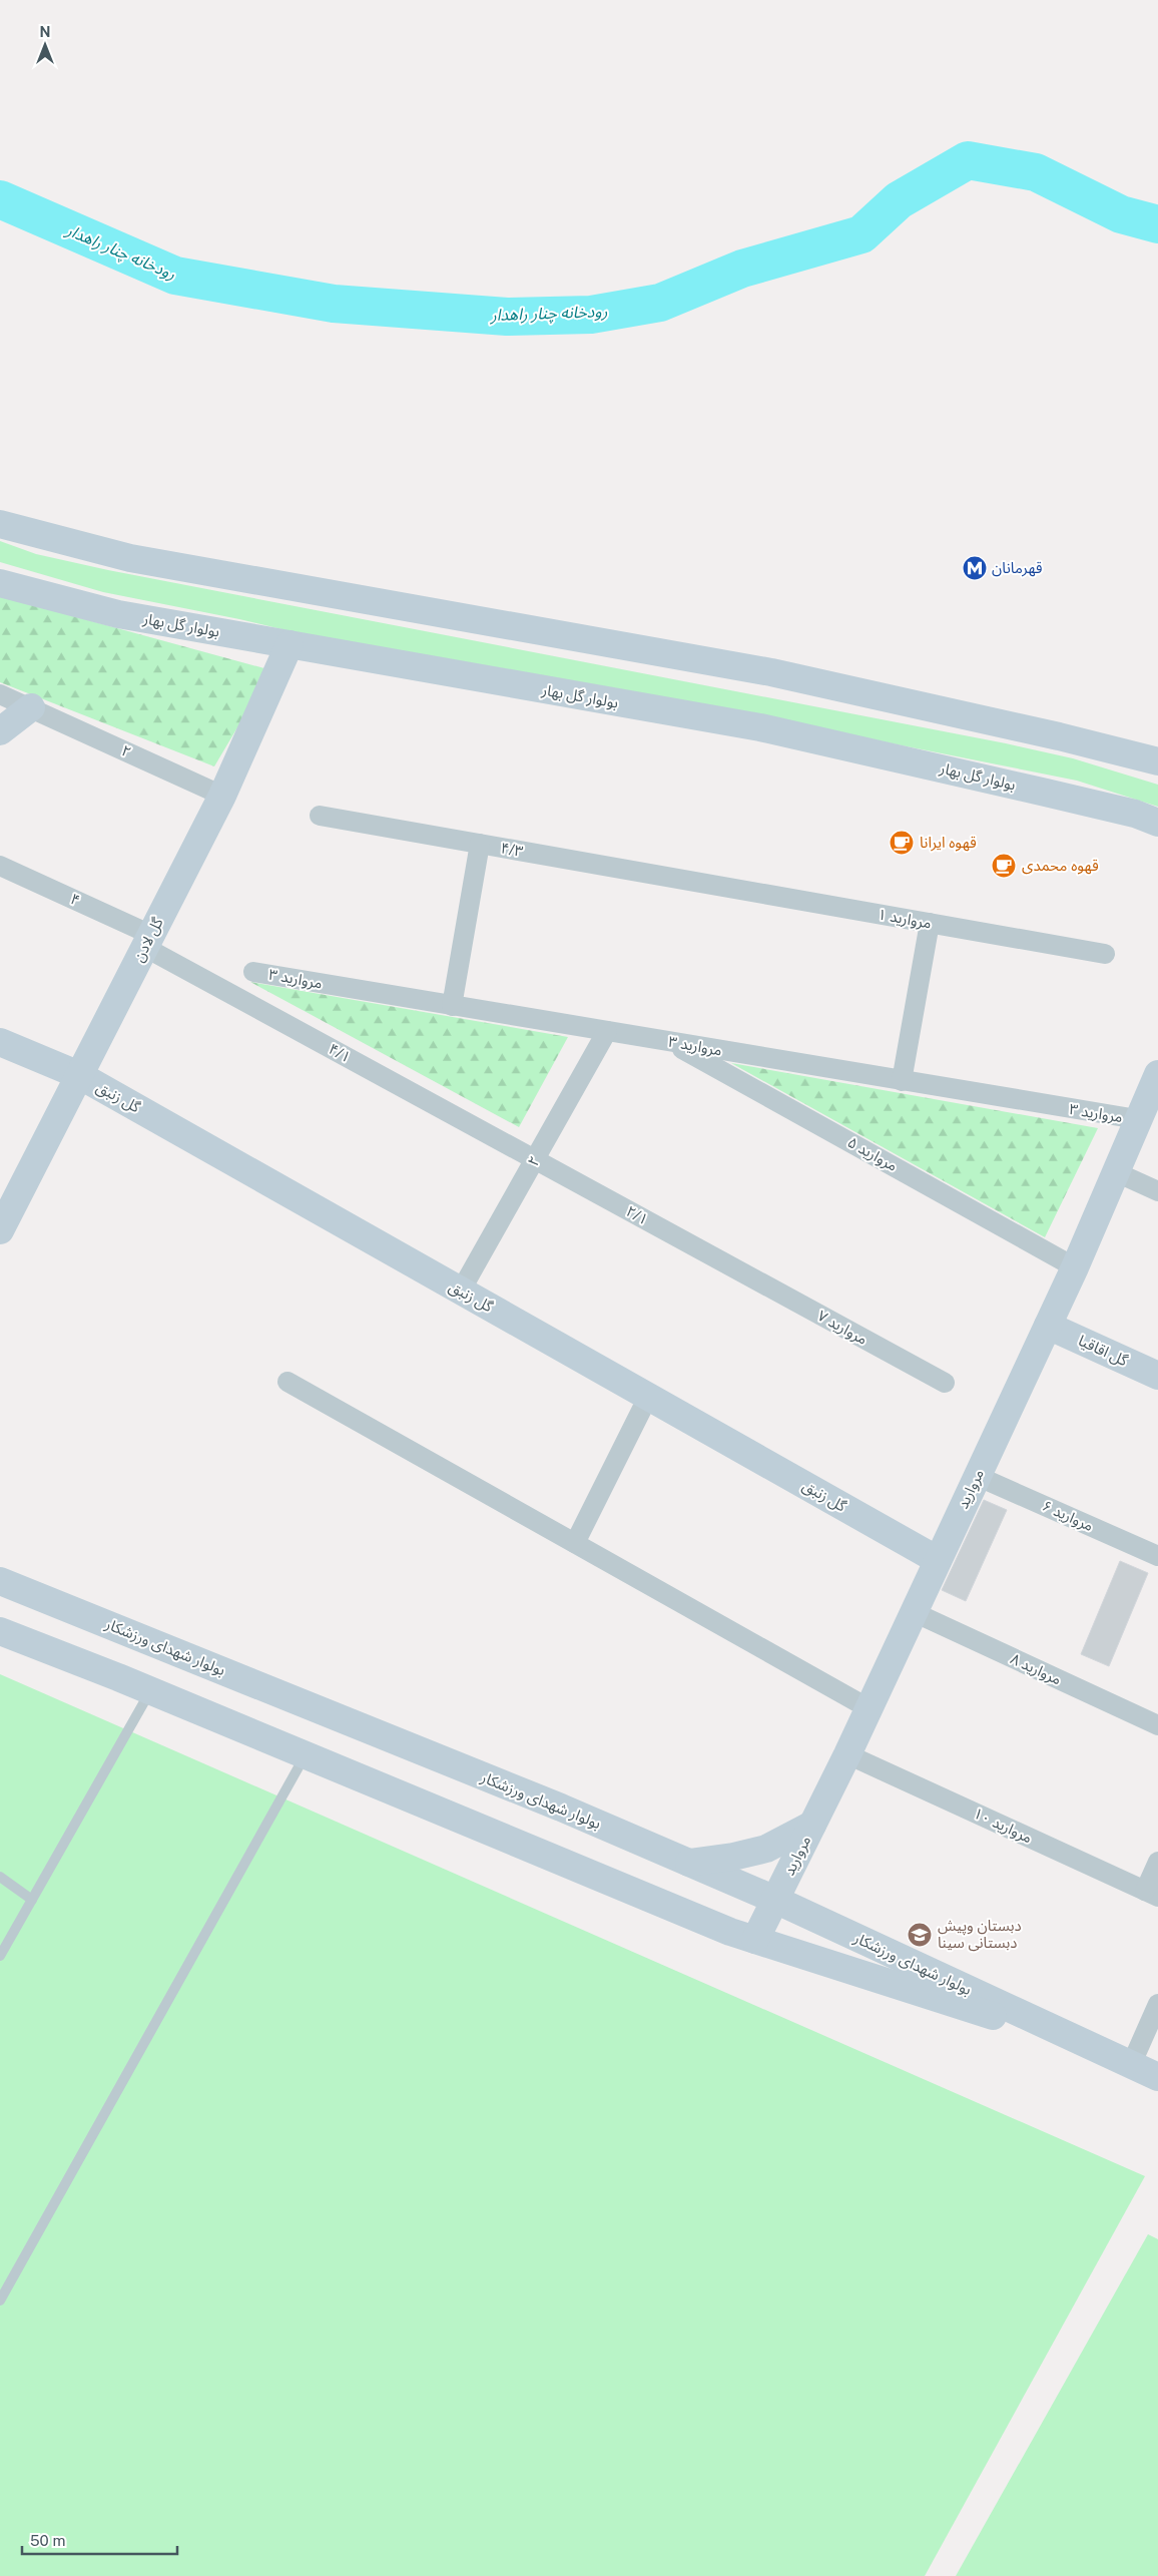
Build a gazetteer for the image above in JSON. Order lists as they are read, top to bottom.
{
  "streets": {
    "main road": [
      "بولوار گل بهار",
      "گل لادن",
      "گل زنبق",
      "گل اقاقیا",
      "مروارید",
      "بولوار شهدای ورزشکار"
    ],
    "street": [
      "۲",
      "۴/۳",
      "۴",
      "مروارید ۱",
      "مروارید ۳",
      "۴/۱",
      "مروارید ۵",
      "۲/۱",
      "مروارید ۷",
      "مروارید ۶",
      "مروارید ۸",
      "مروارید ۱۰"
    ]
  },
  "crossings": [
    ["بولوار گل بهار", "گل لادن"],
    ["۲", "گل لادن"],
    ["۲", "مروارید ۳"],
    ["۲", "۴/۱"],
    ["۲", "گل زنبق"],
    ["۲", "۲/۱"],
    ["۴/۳", "مروارید ۱"],
    ["۴", "گل لادن"],
    ["۴", "۴/۱"],
    ["گل لادن", "۴/۱"],
    ["گل لادن", "گل زنبق"],
    ["مروارید ۳", "مروارید ۵"],
    ["مروارید ۳", "مروارید"],
    ["۴/۱", "۲/۱"],
    ["گل زنبق", "مروارید"],
    ["مروارید ۵", "مروارید"],
    ["۲/۱", "مروارید ۷"],
    ["گل اقاقیا", "مروارید"],
    ["مروارید", "مروارید ۶"],
    ["مروارید", "بولوار شهدای ورزشکار"],
    ["مروارید", "مروارید ۸"],
    ["مروارید", "مروارید ۱۰"]
  ],
  "water": ["رودخانه چنار راهدار"],
  "places": {
    "metro station": ["قهرمانان"],
    "cafe": ["قهوه ایرانا", "قهوه محمدی"],
    "school or university": ["دبستان وپیش دبستانی سینا"]
  },
  "scale_bar": "50 m",
  "north": "top"
}
